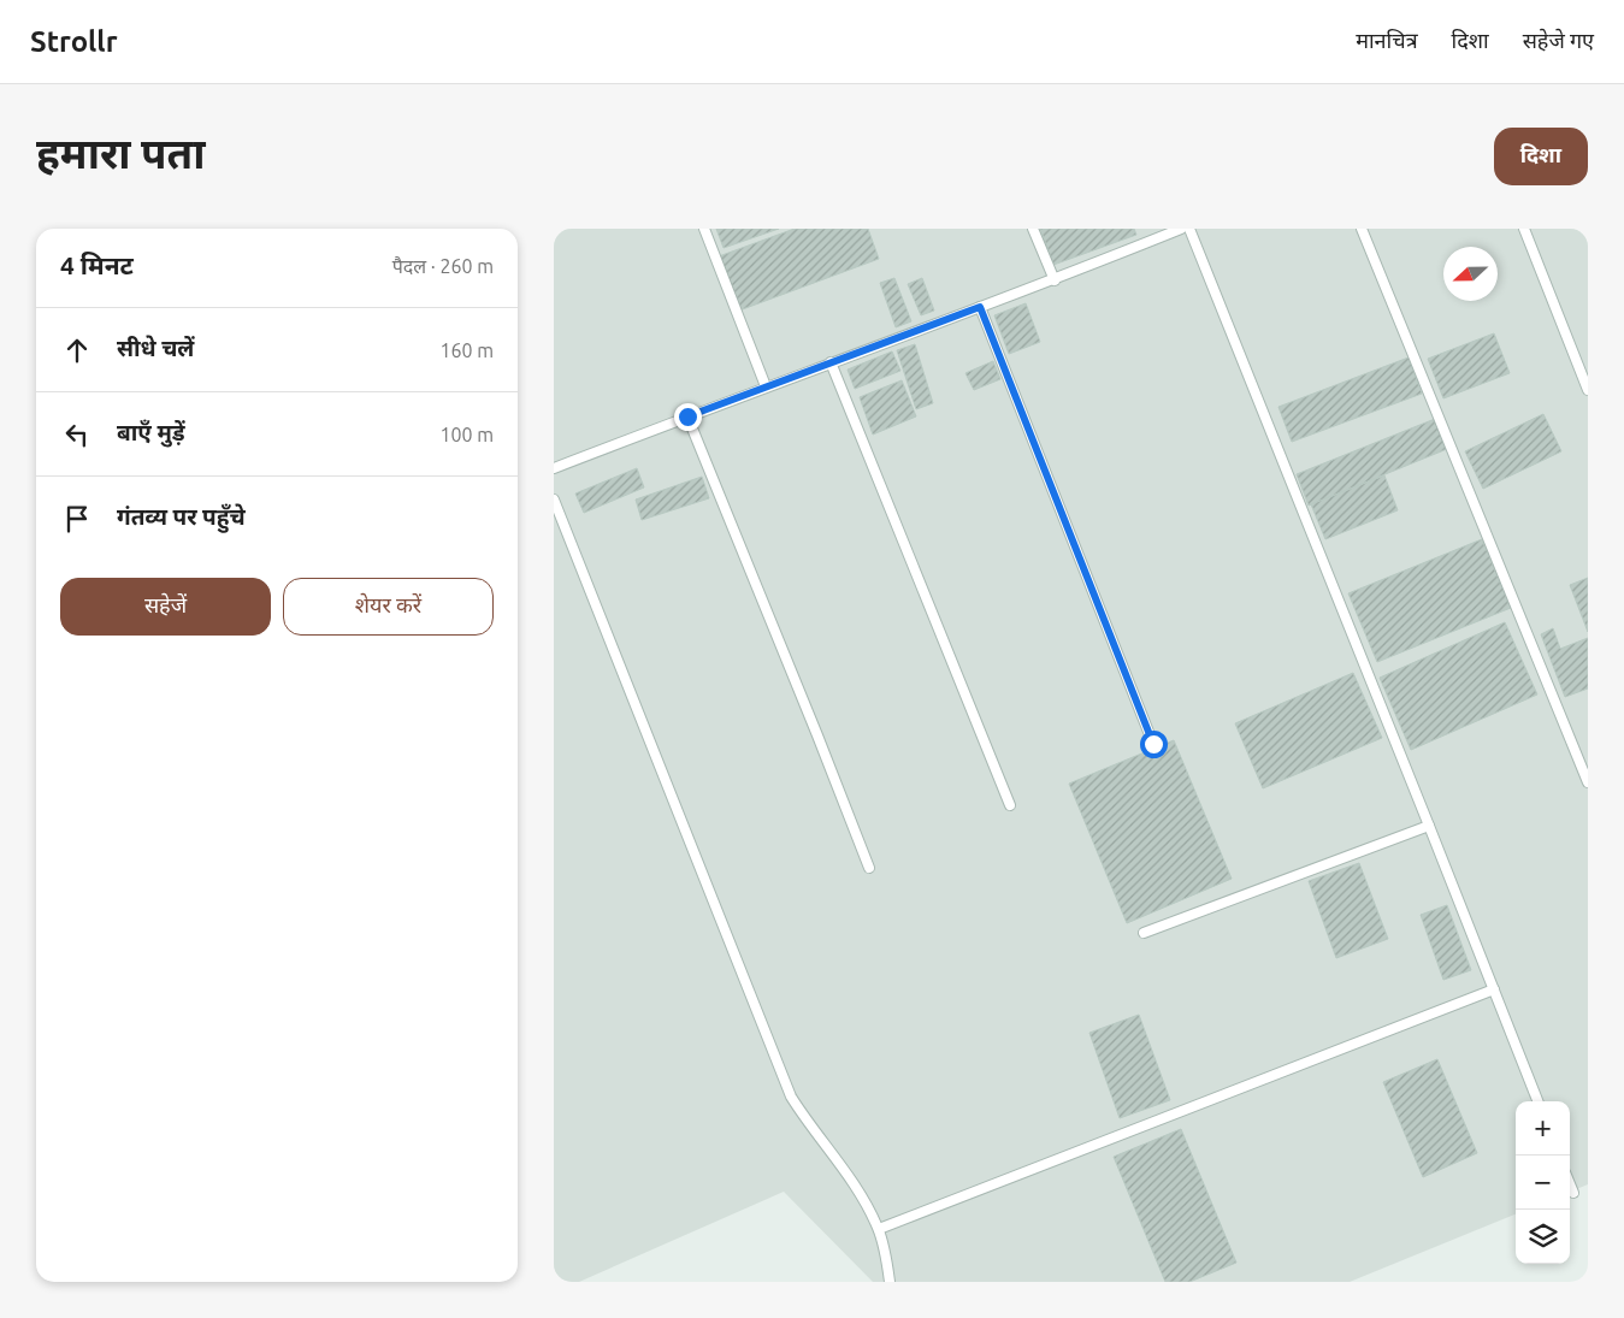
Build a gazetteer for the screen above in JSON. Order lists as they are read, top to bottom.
{
  "north": "left",
  "page": {
    "header": "Strollr",
    "nav": ["मानचित्र", "दिशा", "सहेजे गए"],
    "buttons": [
      "दिशा",
      ["सहेजें", "शेयर करें"]
    ],
    "title": "हमारा पता",
    "heading": ["4 मिनट", "पैदल · 260 m"],
    "list": [
      ["सीधे चलें", "160 m"],
      ["बाएँ मुड़ें", "100 m"],
      "गंतव्य पर पहुँचे"
    ],
    "map_buttons": ["+", "−"]
  }
}
